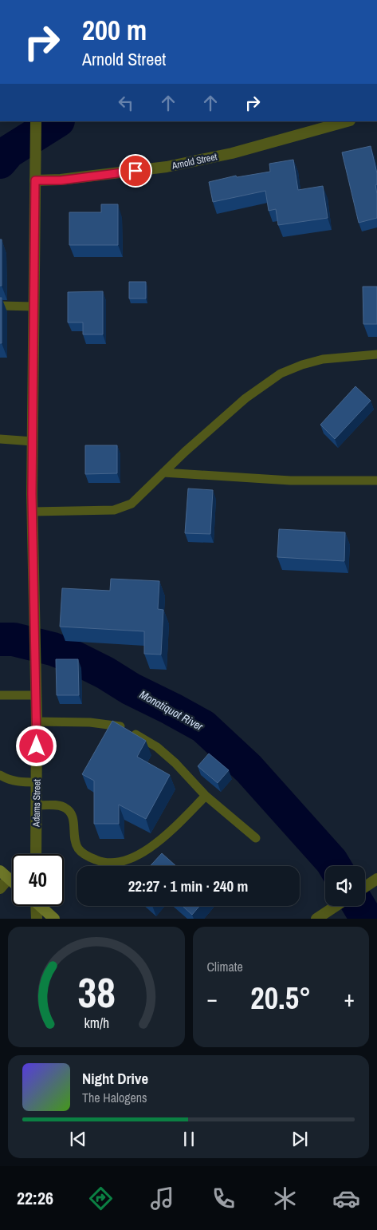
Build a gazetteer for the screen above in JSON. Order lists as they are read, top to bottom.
{
  "streets": {
    "street": ["Arnold Street", "Adams Street"]
  },
  "crossings": [
    ["Arnold Street", "Adams Street"]
  ],
  "water": ["Monatiquot River"],
  "page": {
    "turn": ["200 m", "Arnold Street"],
    "limit": "40",
    "trip": "22:27 · 1 min · 240 m",
    "tile": "Climate",
    "heat": ["−", "20.5°", "+"],
    "song": ["Night Drive", "The Halogens"],
    "tabs": "22:26",
    "gauge": ["38", "km/h"]
  }
}
